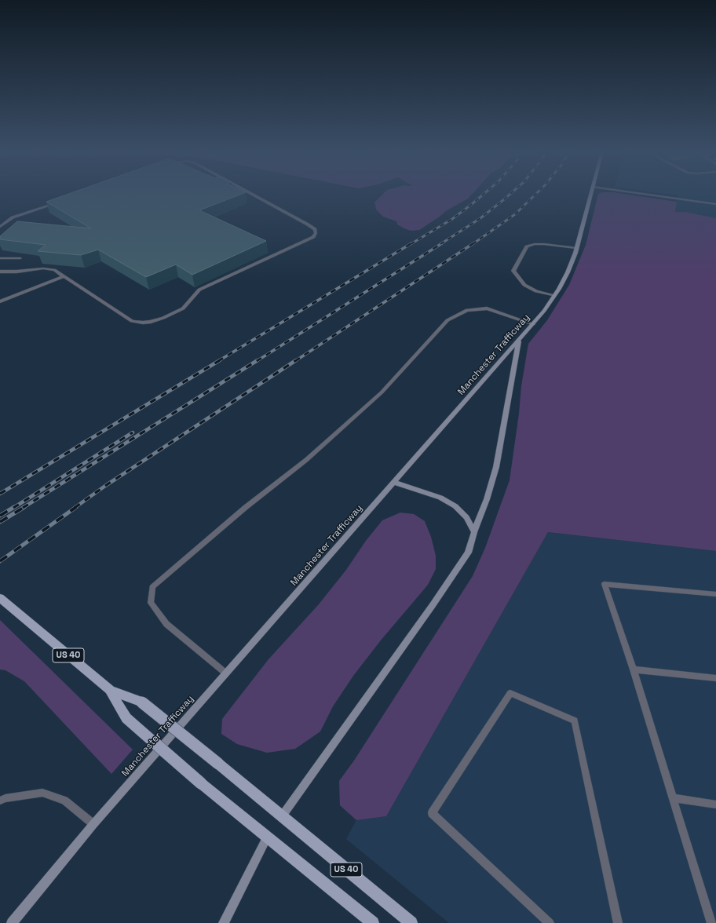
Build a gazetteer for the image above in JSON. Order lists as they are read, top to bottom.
{
  "streets": {
    "main road": ["Manchester Trafficway", "US 40"]
  }
}
